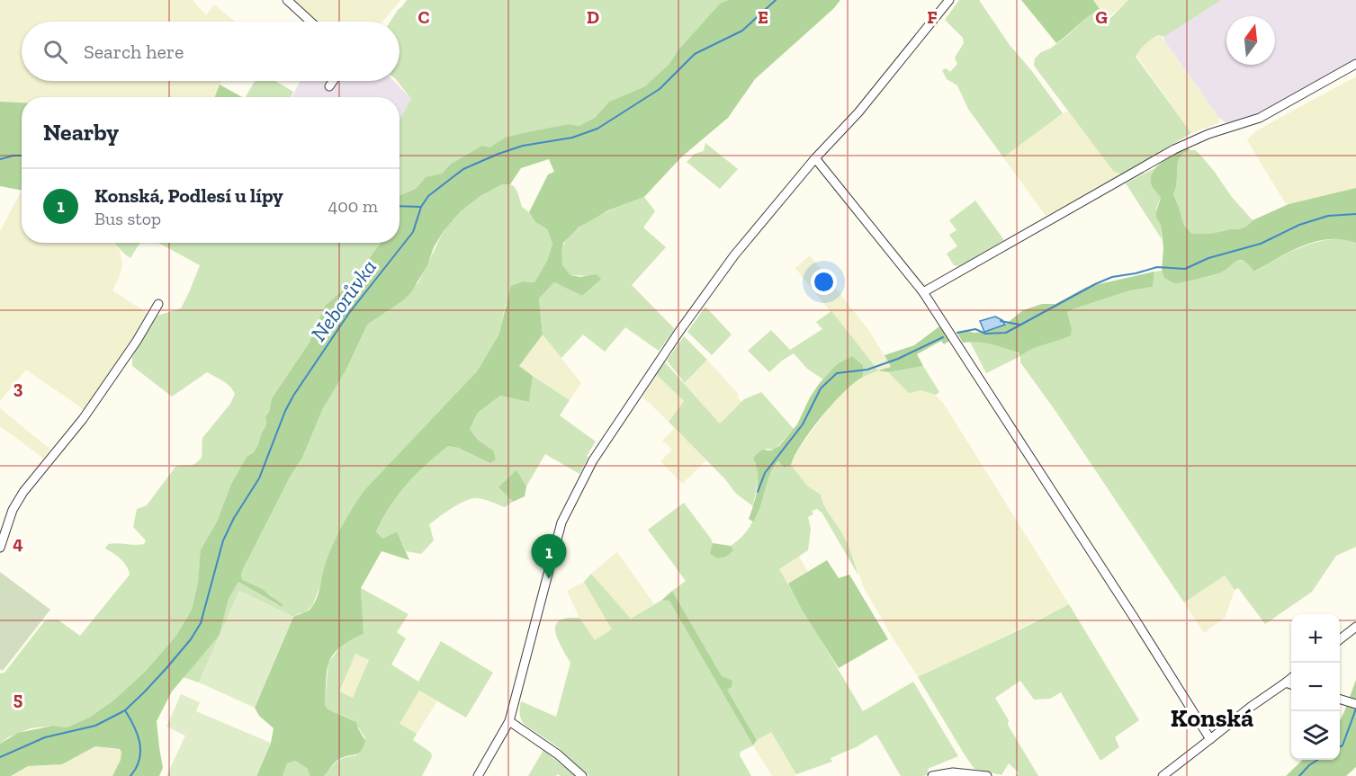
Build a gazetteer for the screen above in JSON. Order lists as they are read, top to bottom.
{
  "districts": ["Konská"],
  "water": ["Neborůvka"],
  "north": "top",
  "page": {
    "search": "Search here",
    "heading": "Nearby",
    "list": [
      {
        "mark": "1",
        "name": "Konská, Podlesí u lípy",
        "note": "Bus stop",
        "value": "400 m"
      }
    ],
    "pins": "1",
    "map_buttons": ["+", "−"]
  },
  "grid": {
    "columns": [
      "C",
      "D",
      "E",
      "F",
      "G"
    ],
    "rows": ["3", "4", "5"]
  }
}
